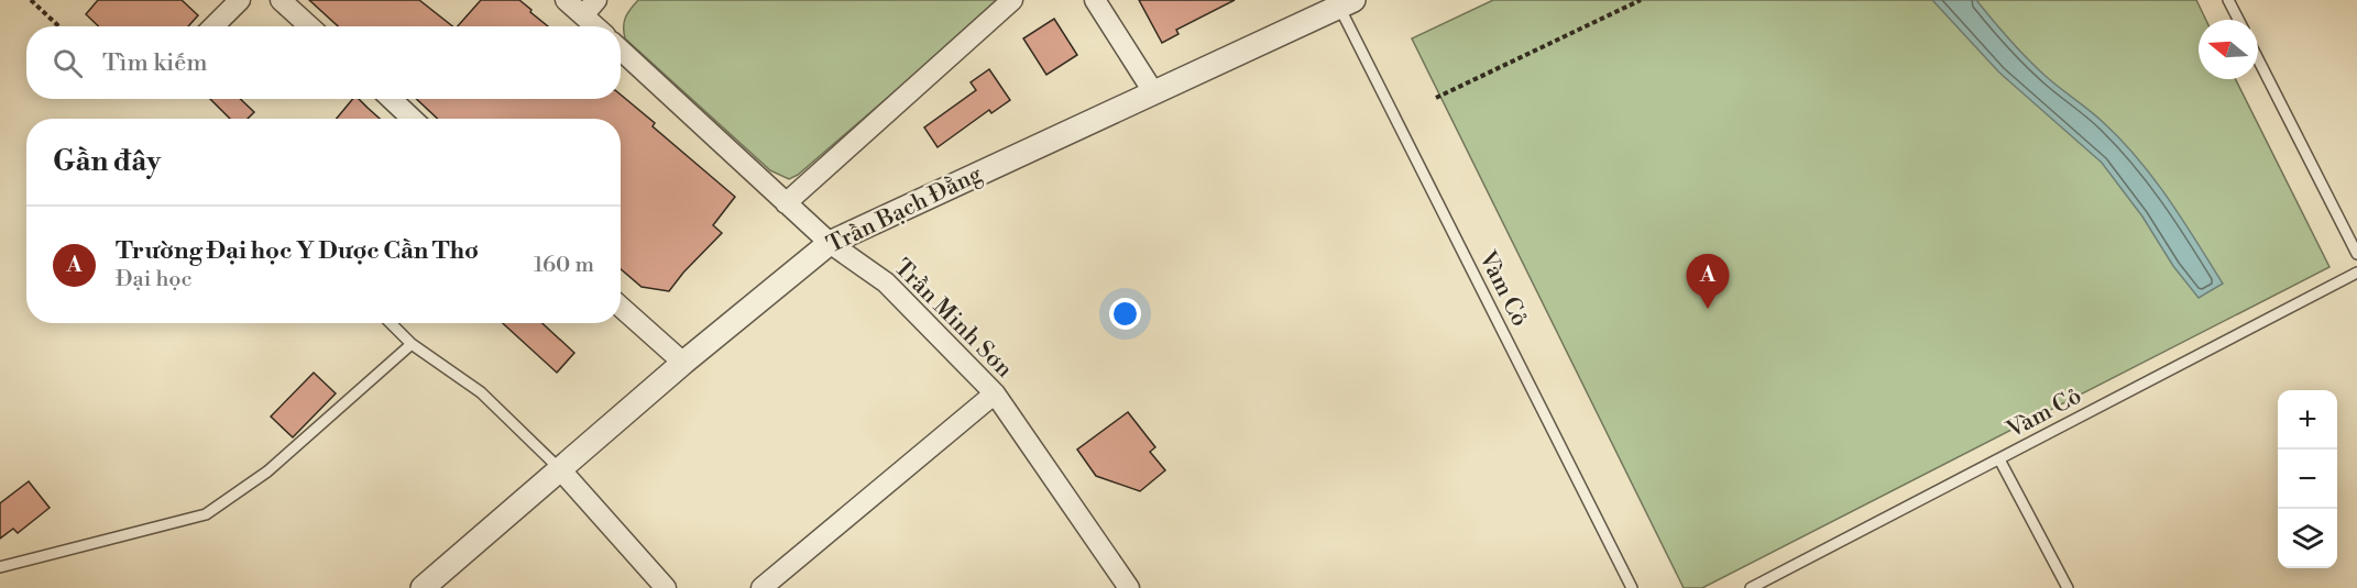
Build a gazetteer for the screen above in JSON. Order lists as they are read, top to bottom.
{
  "streets": {
    "street": ["Trần Bạch Đằng", "Trần Minh Sơn"],
    "lane": ["Vàm Cỏ"]
  },
  "crossings": [
    ["Trần Bạch Đằng", "Vàm Cỏ"],
    ["Trần Bạch Đằng", "Trần Minh Sơn"]
  ],
  "north": "left",
  "page": {
    "search": "Tìm kiếm",
    "heading": "Gần đây",
    "list": [
      {
        "mark": "A",
        "name": "Trường Đại học Y Dược Cần Thơ",
        "note": "Đại học",
        "value": "160 m"
      }
    ],
    "pins": "A",
    "map_buttons": ["+", "−"]
  }
}
